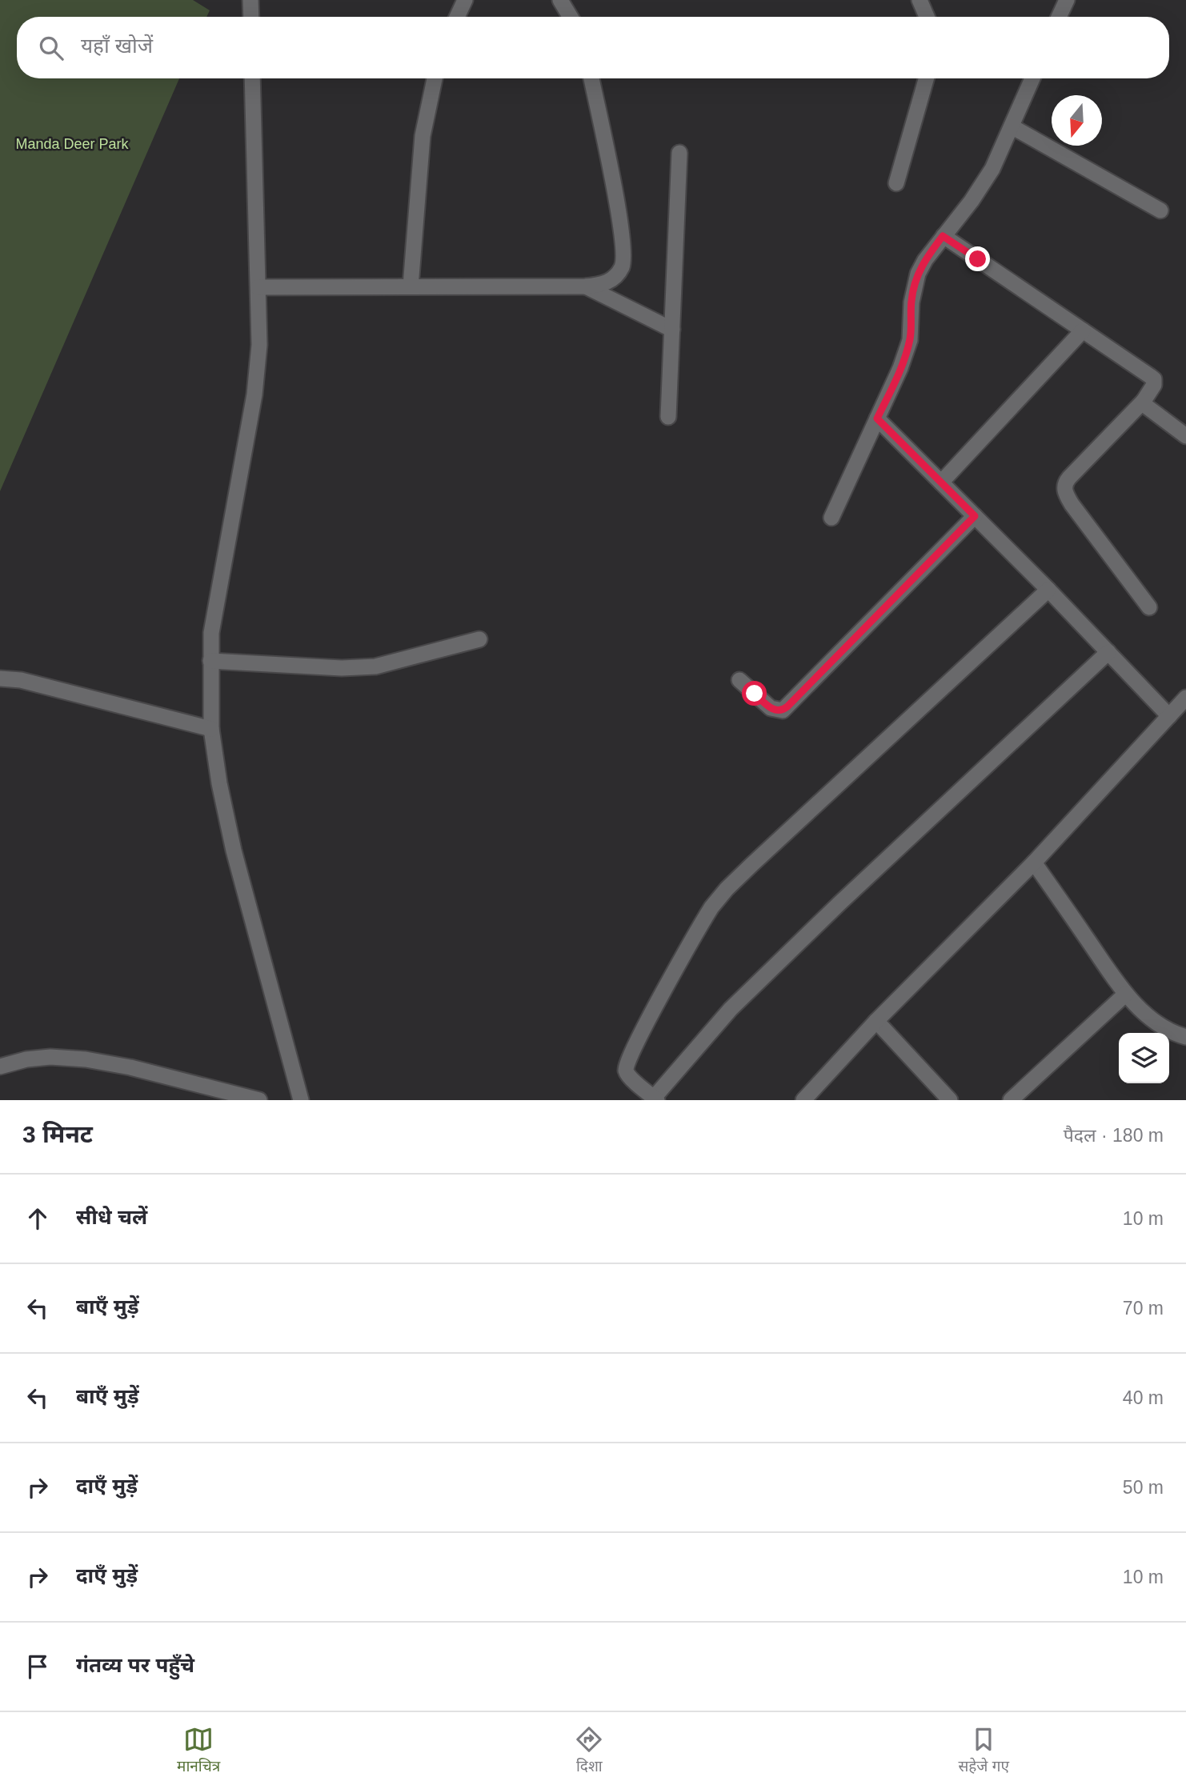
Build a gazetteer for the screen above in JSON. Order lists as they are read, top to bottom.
{
  "parks": ["Manda Deer Park"],
  "north": "bottom",
  "page": {
    "search": "यहाँ खोजें",
    "heading": ["3 मिनट", "पैदल · 180 m"],
    "list": [
      ["सीधे चलें", "10 m"],
      ["बाएँ मुड़ें", "70 m"],
      ["बाएँ मुड़ें", "40 m"],
      ["दाएँ मुड़ें", "50 m"],
      ["दाएँ मुड़ें", "10 m"],
      "गंतव्य पर पहुँचे"
    ],
    "nav": ["मानचित्र", "दिशा", "सहेजे गए"]
  }
}
